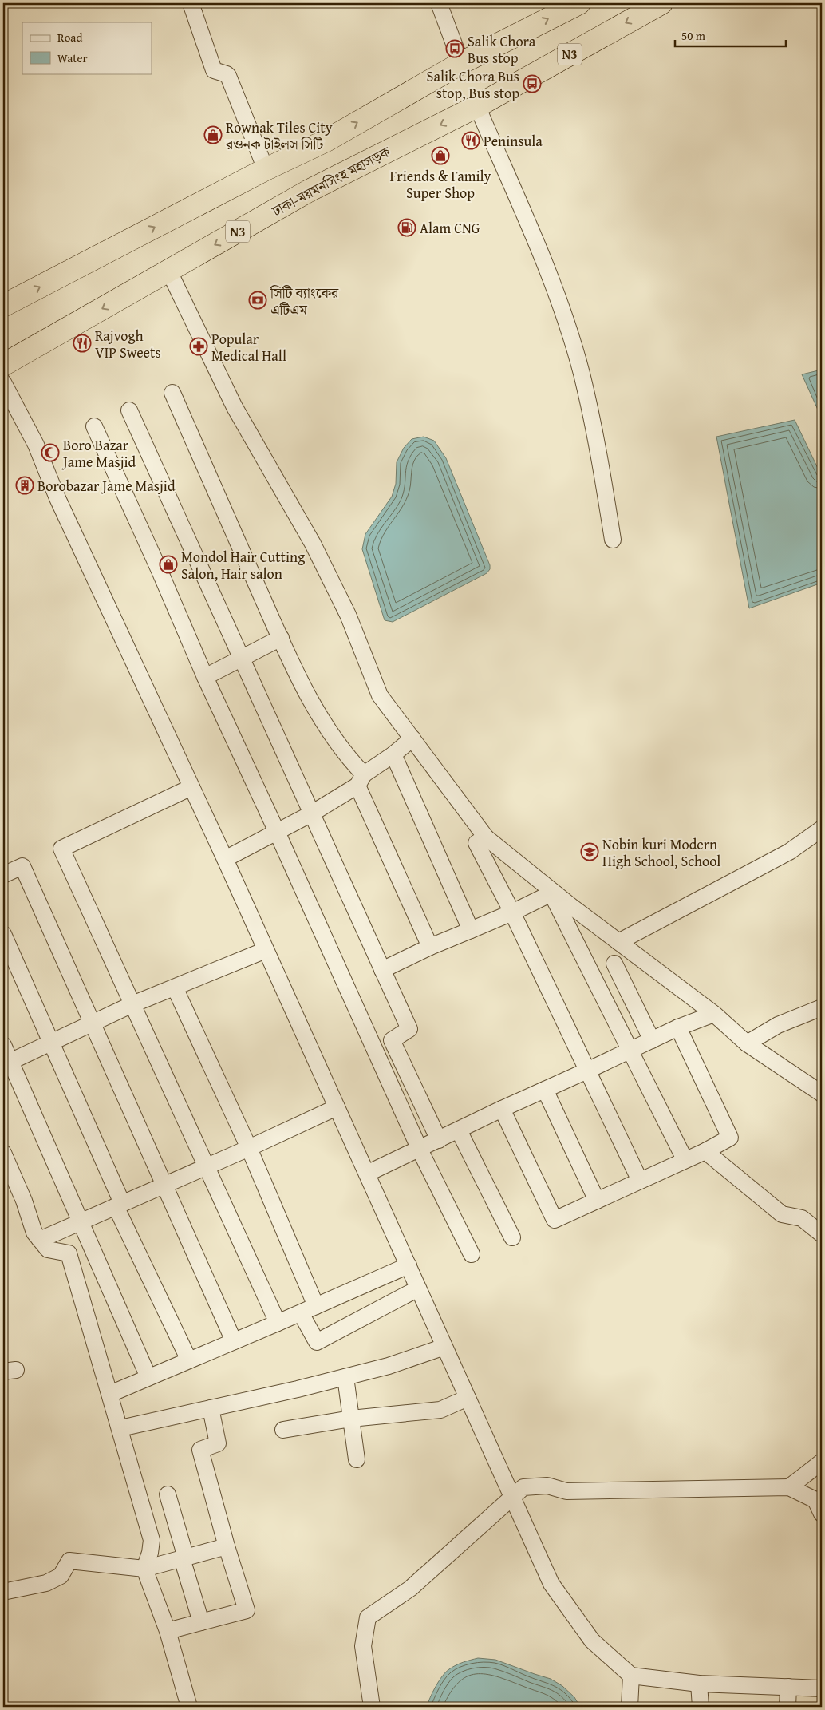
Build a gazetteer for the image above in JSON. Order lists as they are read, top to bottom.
{
  "streets": {
    "highway": ["N3", "ঢাকা-ময়মনসিংহ মহাসড়ক"]
  },
  "places": {
    "bus stop": ["Salik Chora Bus stop", "Salik Chora Bus stop, Bus stop"],
    "shop": ["Rownak Tiles City রওনক টাইলস সিটি", "Friends & Family Super Shop", "Mondol Hair Cutting Salon, Hair salon"],
    "restaurant": ["Peninsula", "Rajvogh VIP Sweets"],
    "fuel station": ["Alam CNG"],
    "bank": ["সিটি ব্যাংকের এটিএম"],
    "pharmacy": ["Popular Medical Hall"],
    "mosque": ["Boro Bazar Jame Masjid"],
    "building": ["Borobazar Jame Masjid"],
    "school or university": ["Nobin kuri Modern High School, School"]
  },
  "legend": ["Road", "Water"],
  "scale_bar": "50 m"
}
